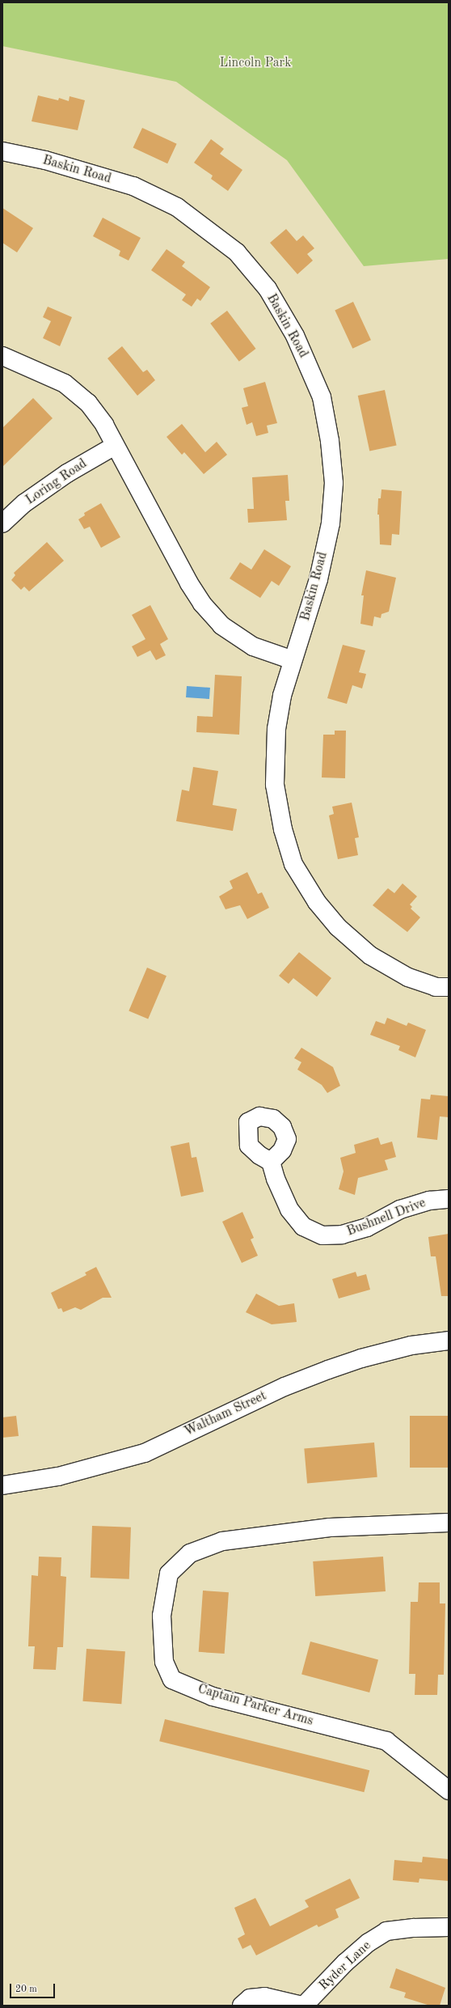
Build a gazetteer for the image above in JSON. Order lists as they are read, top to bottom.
{
  "streets": {
    "street": [
      "Baskin Road",
      "Loring Road",
      "Bushnell Drive",
      "Waltham Street",
      "Captain Parker Arms",
      "Ryder Lane"
    ]
  },
  "parks": ["Lincoln Park"],
  "scale_bar": "20 m"
}
